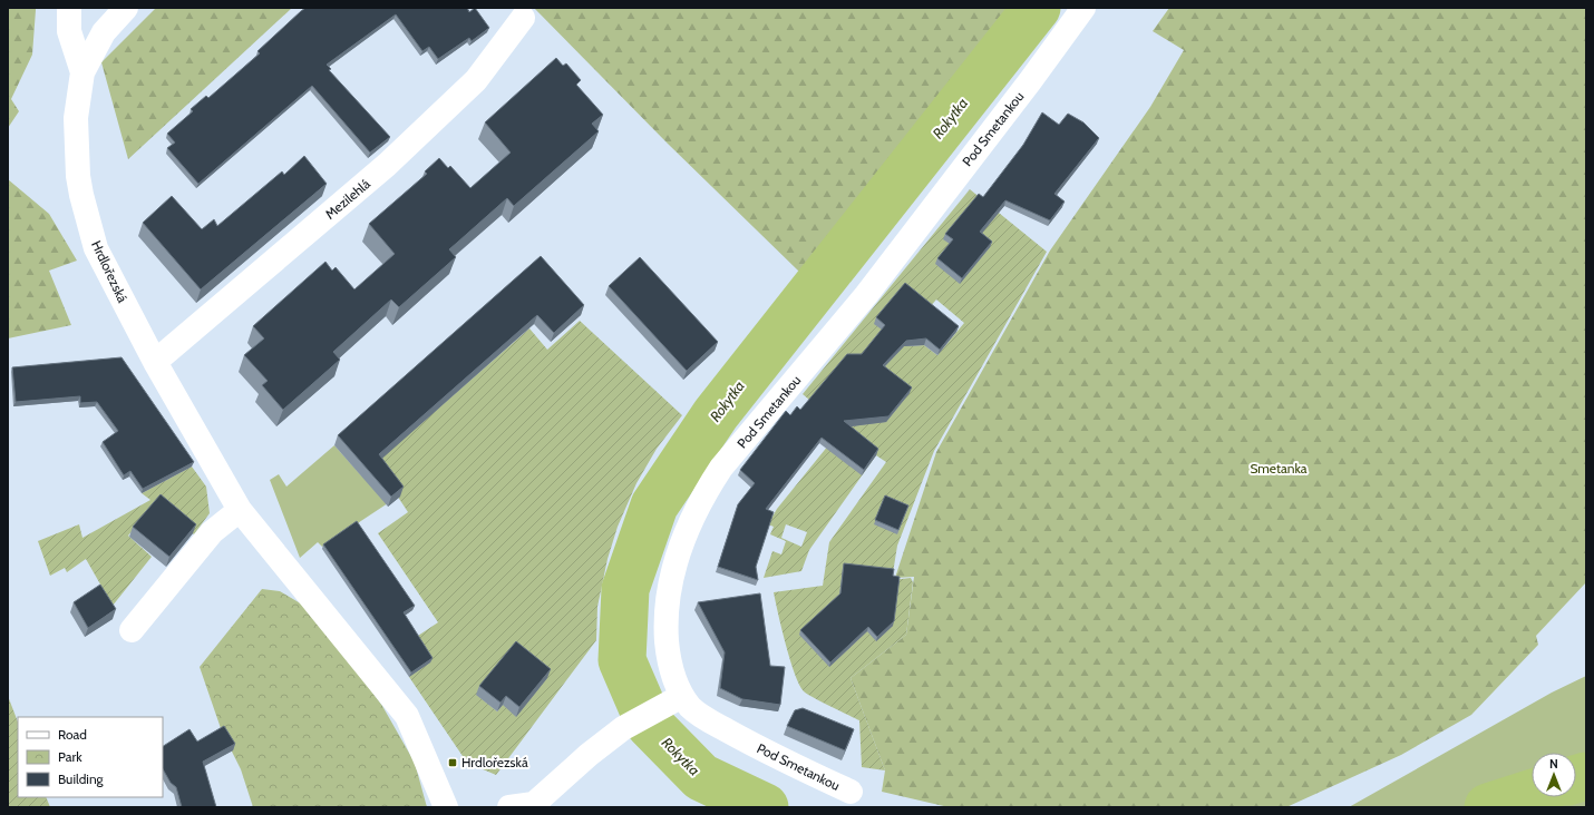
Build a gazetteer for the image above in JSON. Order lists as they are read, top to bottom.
{
  "streets": {
    "street": ["Pod Smetankou", "Mezilehlá", "Hrdlořezská"]
  },
  "crossings": [
    ["Mezilehlá", "Hrdlořezská"]
  ],
  "water": ["Rokytka"],
  "parks": ["Smetanka"],
  "places": {
    "transit": ["Hrdlořezská"]
  },
  "legend": ["Road", "Park", "Building"],
  "north": "top"
}
